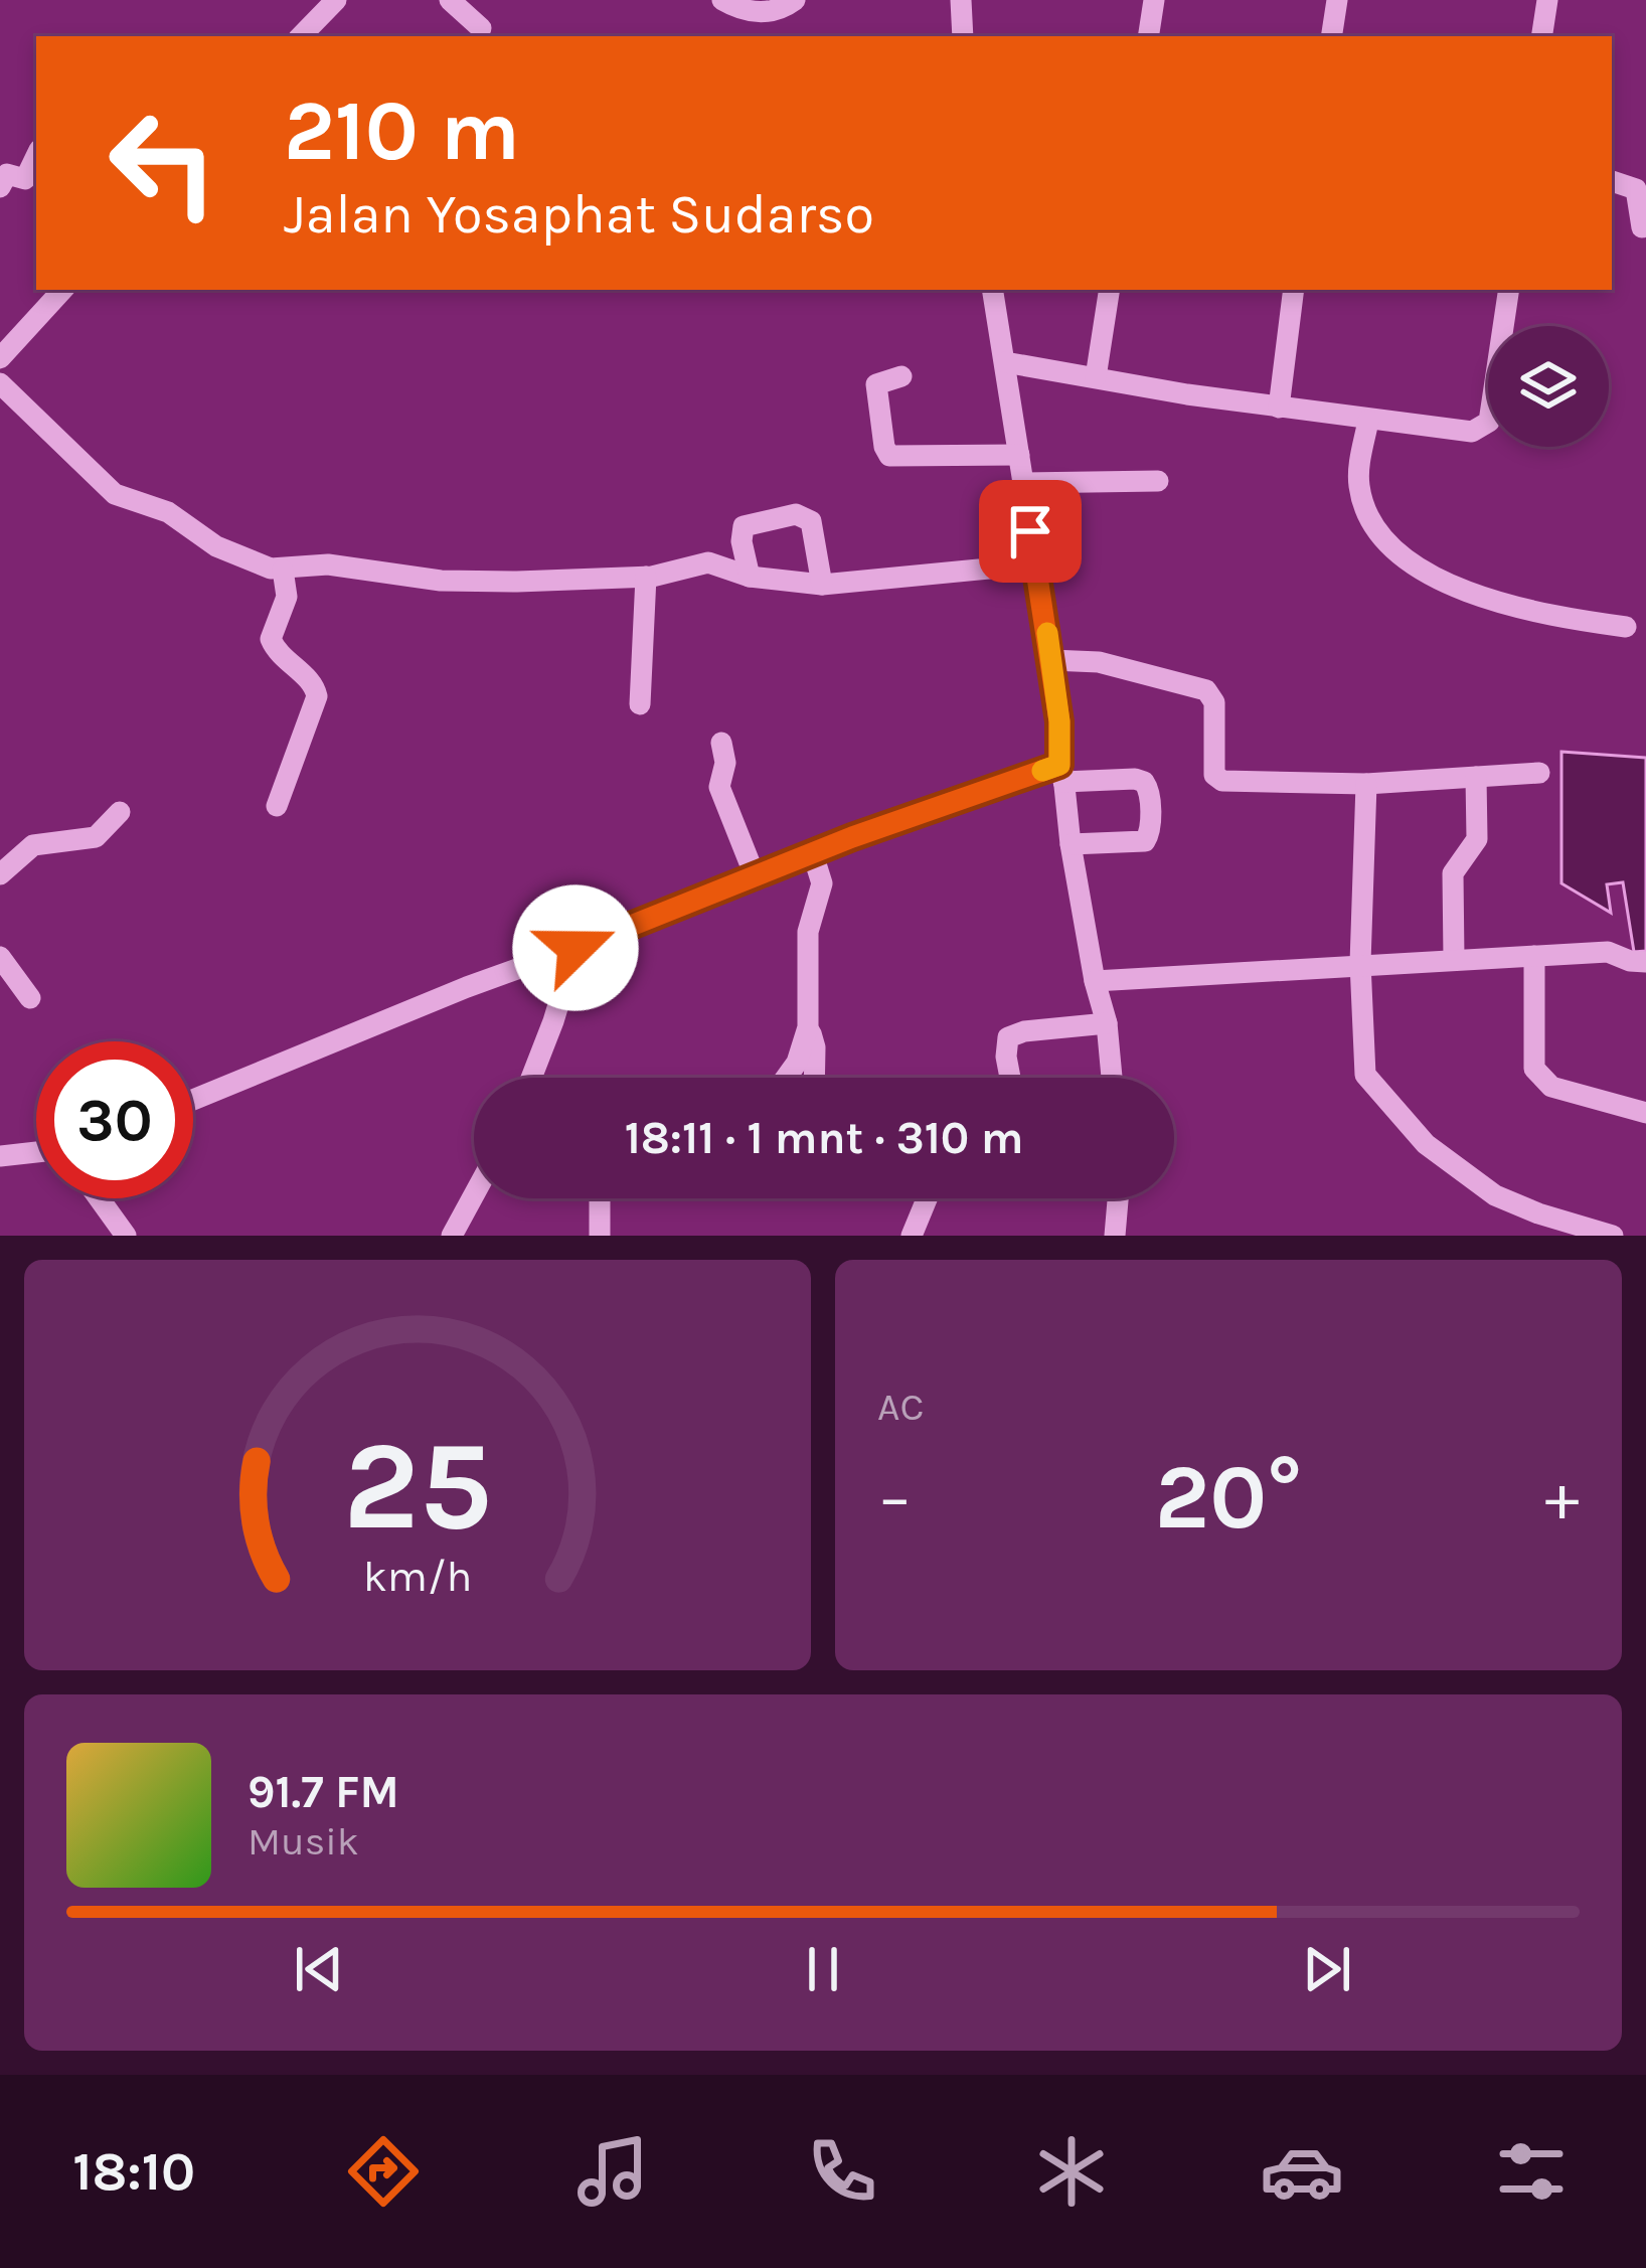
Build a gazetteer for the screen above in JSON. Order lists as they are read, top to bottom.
{
  "page": {
    "turn": ["210 m", "Jalan Yosaphat Sudarso"],
    "limit": "30",
    "trip": "18:11 · 1 mnt · 310 m",
    "tile": "AC",
    "heat": ["−", "20°", "+"],
    "song": ["91.7 FM", "Musik"],
    "tabs": "18:10",
    "gauge": ["25", "km/h"]
  }
}
